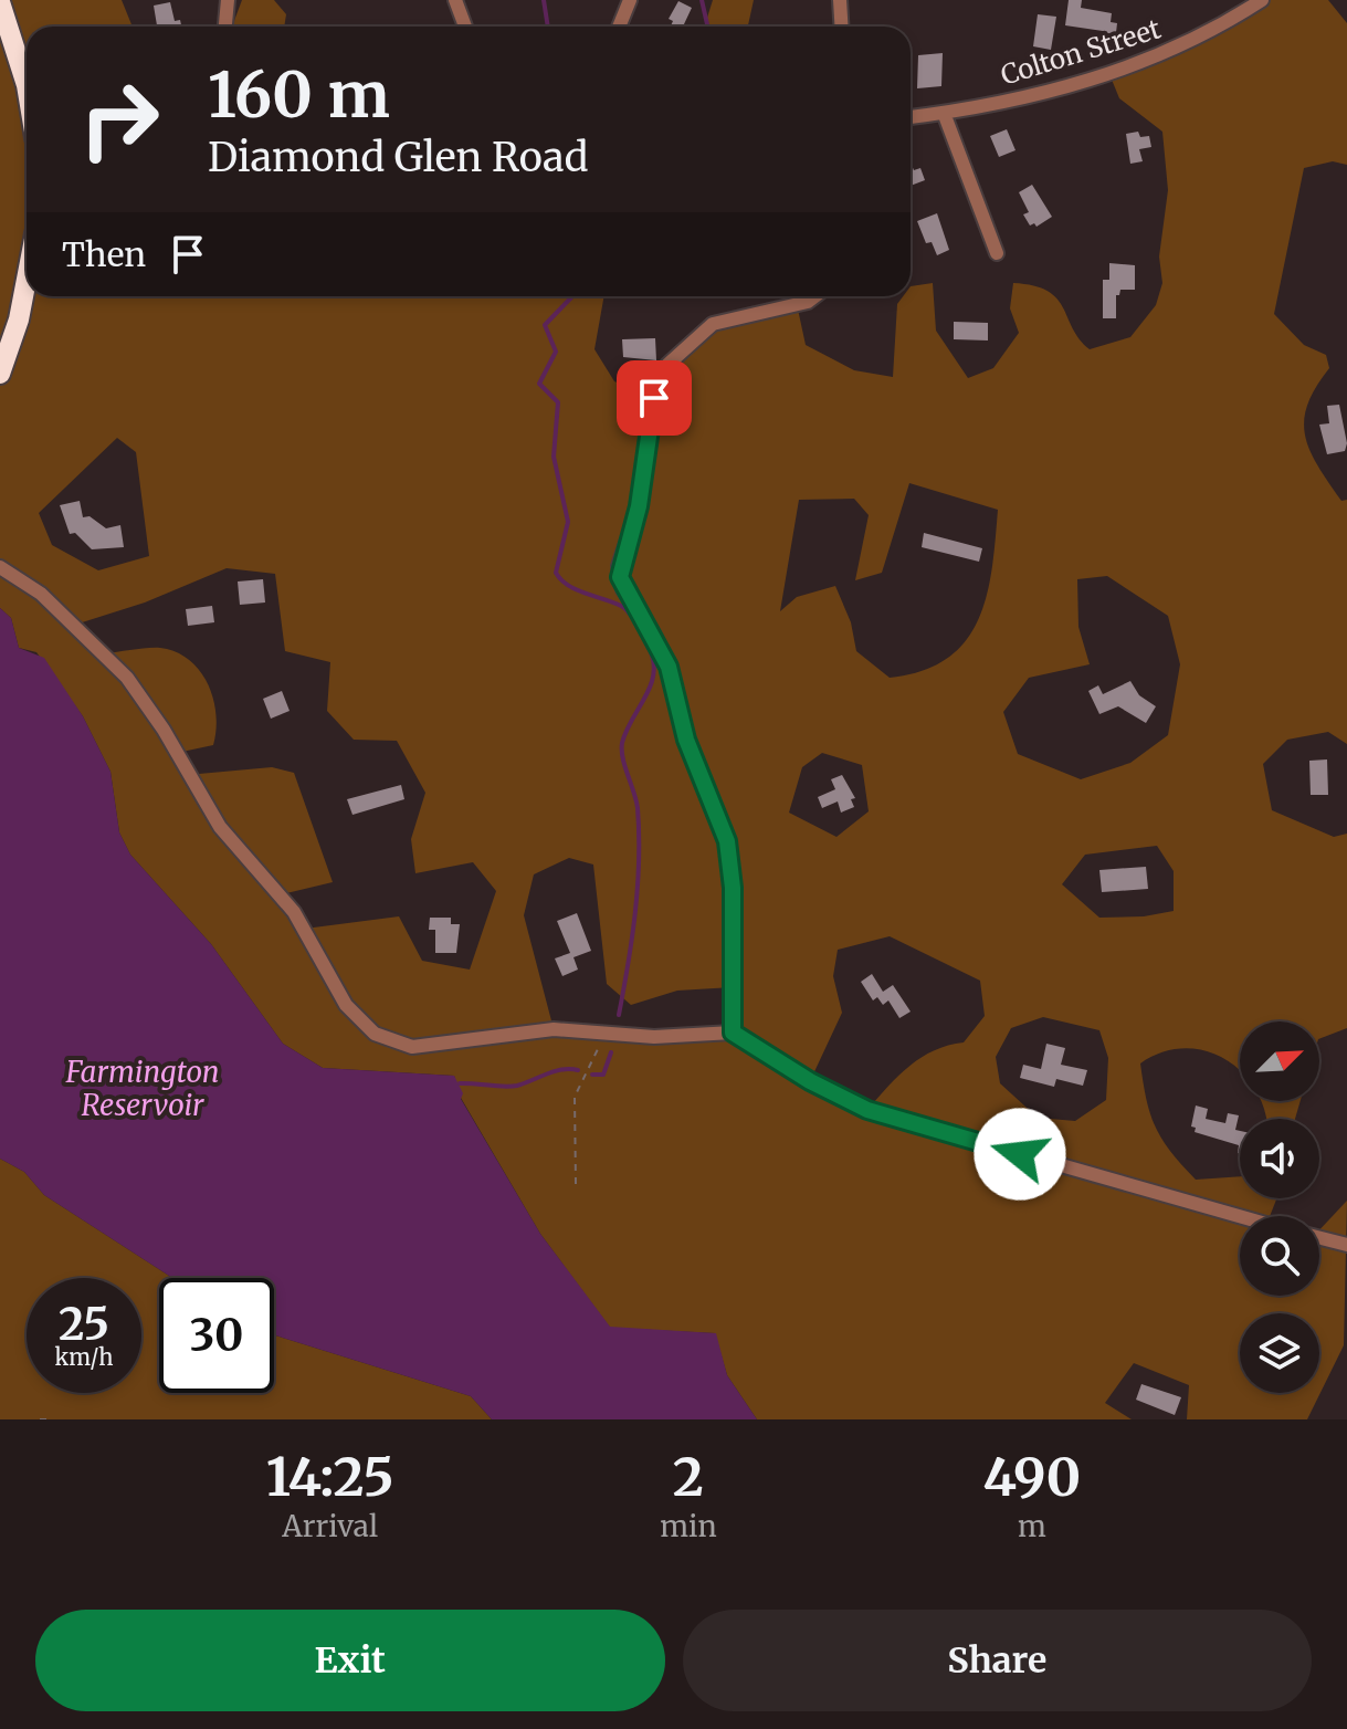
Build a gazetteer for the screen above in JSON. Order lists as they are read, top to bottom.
{
  "streets": {
    "street": ["Colton Street"]
  },
  "water": ["Farmington Reservoir"],
  "north": "top right",
  "page": {
    "turn": ["160 m", "Diamond Glen Road"],
    "then": "Then",
    "speed": "25 km/h",
    "limit": "30",
    "eta": [
      "14:25",
      "Arrival",
      "2",
      "min",
      "490",
      "m"
    ],
    "buttons": ["Exit", "Share"]
  }
}
